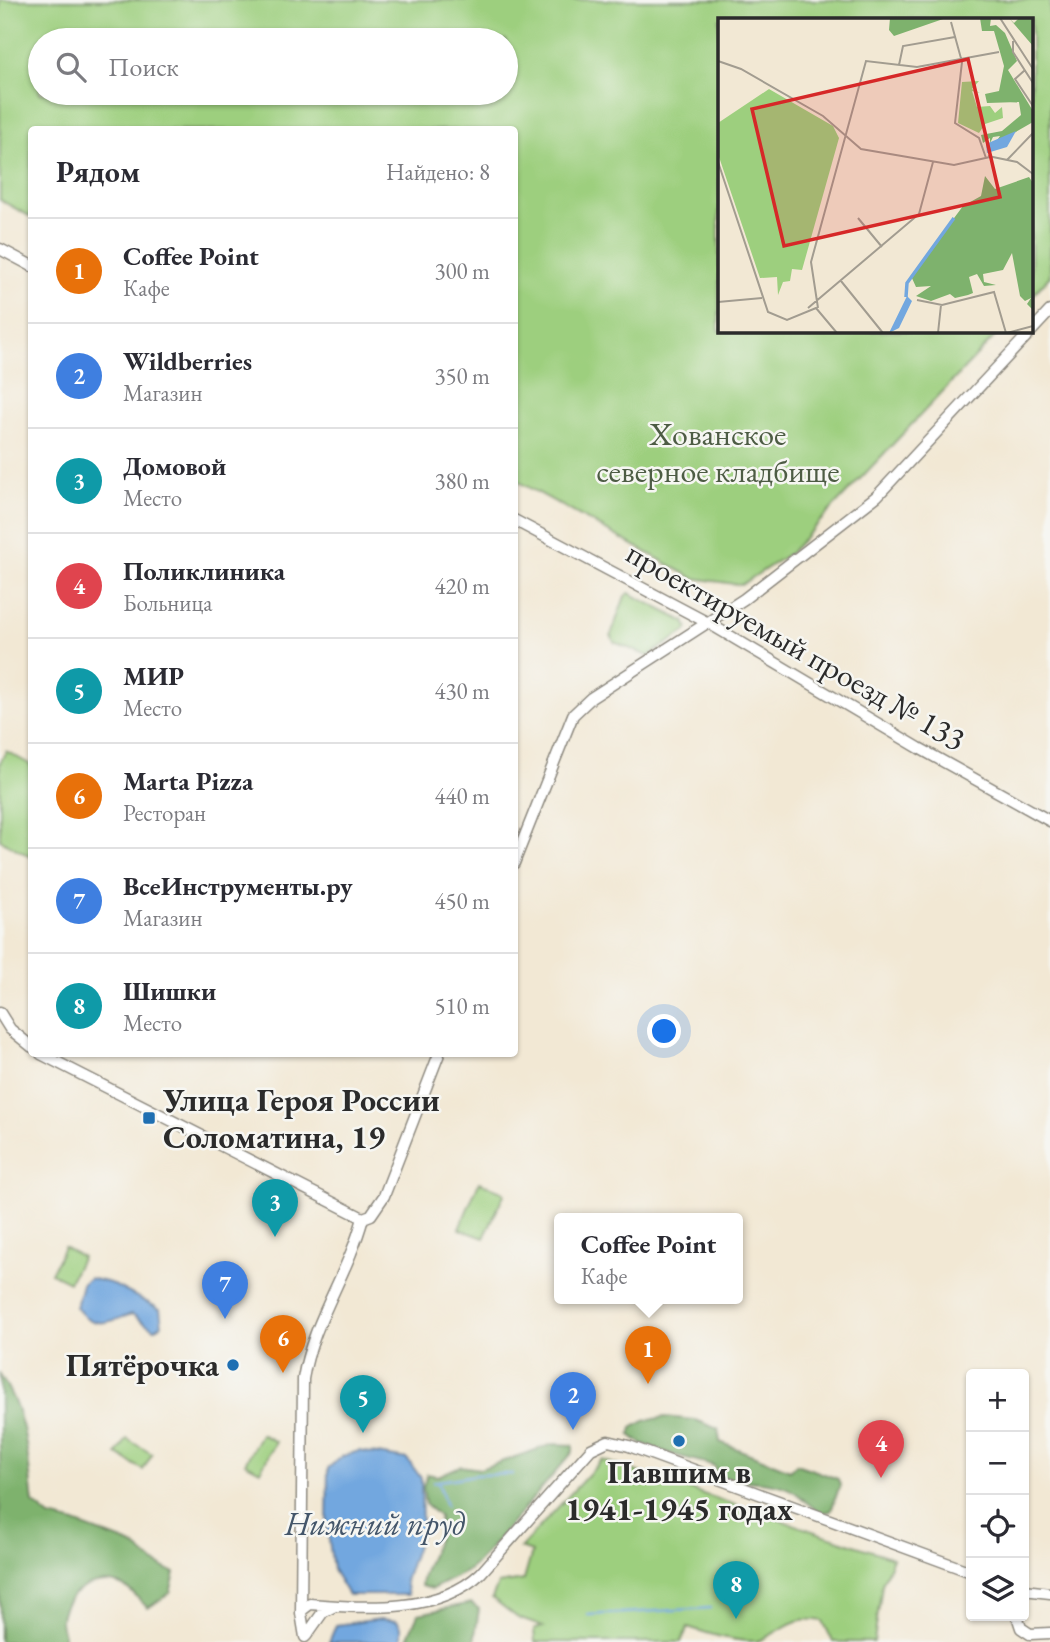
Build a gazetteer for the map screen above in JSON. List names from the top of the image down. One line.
{"streets":{"street":["проектируемый проезд № 133"]},"water":["Нижний пруд"],"parks":["Хованское северное кладбище"],"places":{"transit":["Улица Героя России Соломатина, 19"],"other":["Пятёрочка","Павшим в 1941-1945 годах"]},"page":{"search":"Поиск","heading":["Рядом","Найдено: 8"],"list":[{"mark":"1","name":"Coffee Point","note":"Кафе","value":"300 m"},{"mark":"2","name":"Wildberries","note":"Магазин","value":"350 m"},{"mark":"3","name":"Домовой","note":"Место","value":"380 m"},{"mark":"4","name":"Поликлиника","note":"Больница","value":"420 m"},{"mark":"5","name":"МИР","note":"Место","value":"430 m"},{"mark":"6","name":"Marta Pizza","note":"Ресторан","value":"440 m"},{"mark":"7","name":"ВсеИнструменты.ру","note":"Магазин","value":"450 m"},{"mark":"8","name":"Шишки","note":"Место","value":"510 m"}],"pins":["3","7","6","1","2","5","4","8"],"popup":["Coffee Point","Кафе"],"map_buttons":["+","−"]}}
